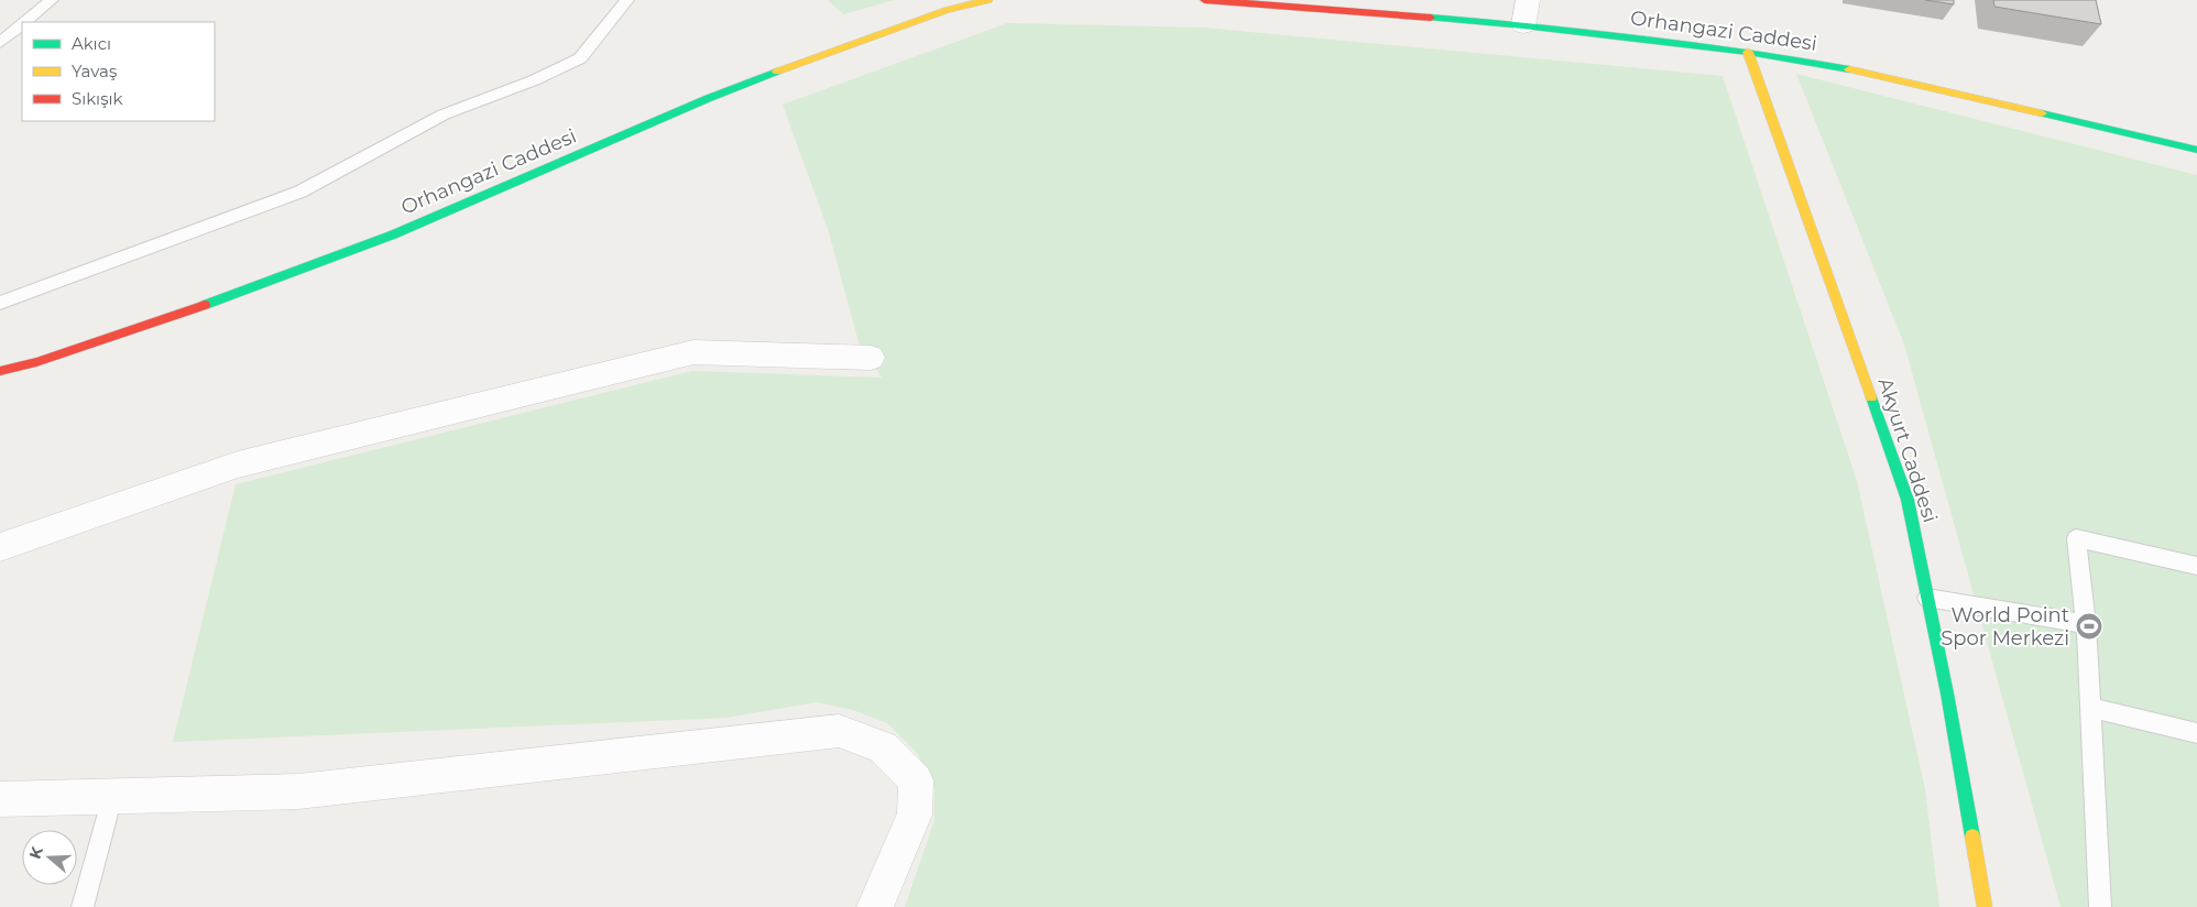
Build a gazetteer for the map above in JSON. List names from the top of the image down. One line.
{"streets":{"street":["Orhangazi Caddesi","Akyurt Caddesi"]},"crossings":[["Orhangazi Caddesi","Akyurt Caddesi"]],"places":{"sports":["World Point Spor Merkezi"]},"legend":["Akıcı","Yavaş","Sıkışık"],"north":"left"}
